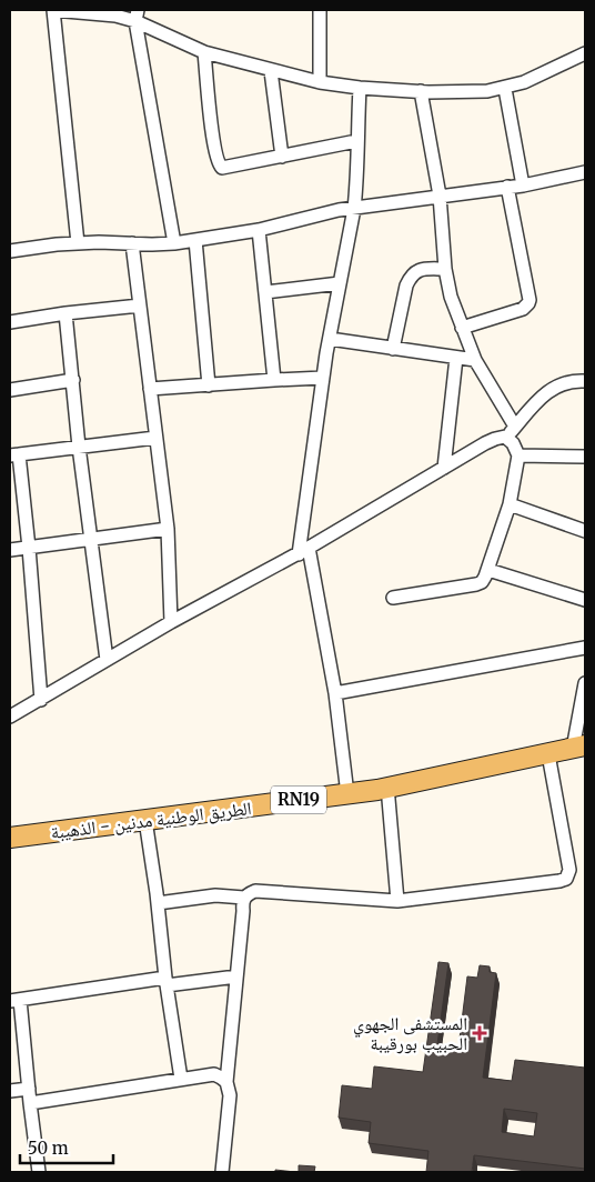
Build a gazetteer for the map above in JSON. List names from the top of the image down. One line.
{"streets":{"main road":["RN19","الطريق الوطنية مدنين - الذهيبة"]},"places":{"health":["المستشفى الجهوي الحبيب بورقيبة"]},"scale_bar":"50 m"}
